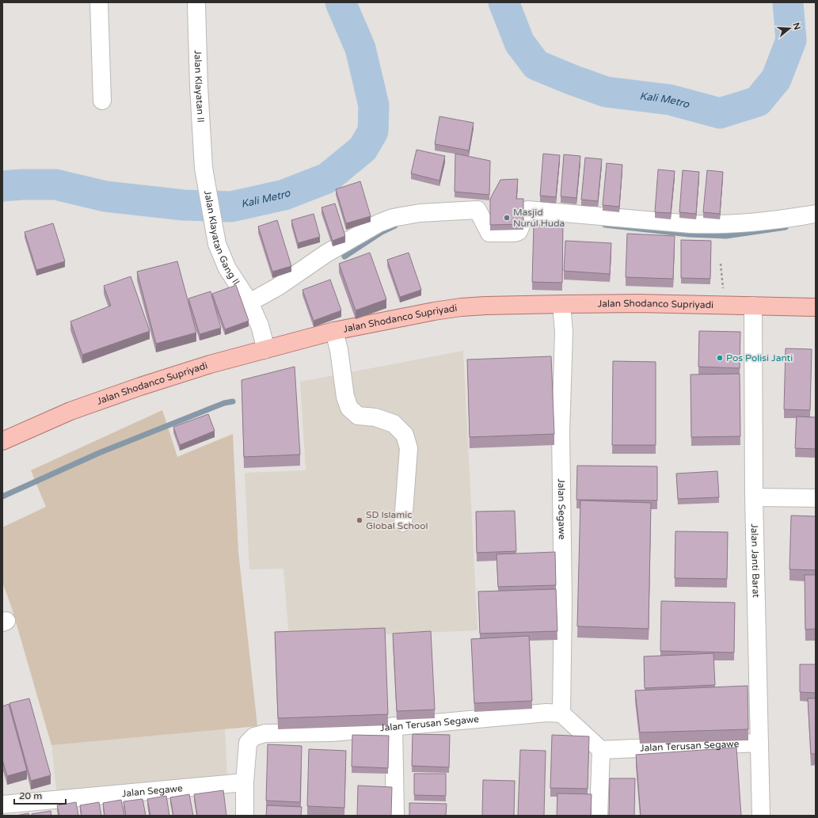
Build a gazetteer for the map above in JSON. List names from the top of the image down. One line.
{"streets":{"main road":["Jalan Shodanco Supriyadi"],"street":["Jalan Klayatan II","Jalan Klayatan Gang II","Jalan Segawe","Jalan Janti Barat","Jalan Terusan Segawe"]},"crossings":[["Jalan Klayatan II","Jalan Klayatan Gang II"],["Jalan Shodanco Supriyadi","Jalan Segawe"],["Jalan Shodanco Supriyadi","Jalan Janti Barat"],["Jalan Segawe","Jalan Terusan Segawe"],["Jalan Janti Barat","Jalan Terusan Segawe"]],"water":["Kali Metro"],"places":["Masjid Nurul Huda","Pos Polisi Janti","SD Islamic Global School"],"scale_bar":"20 m","north":"right"}
